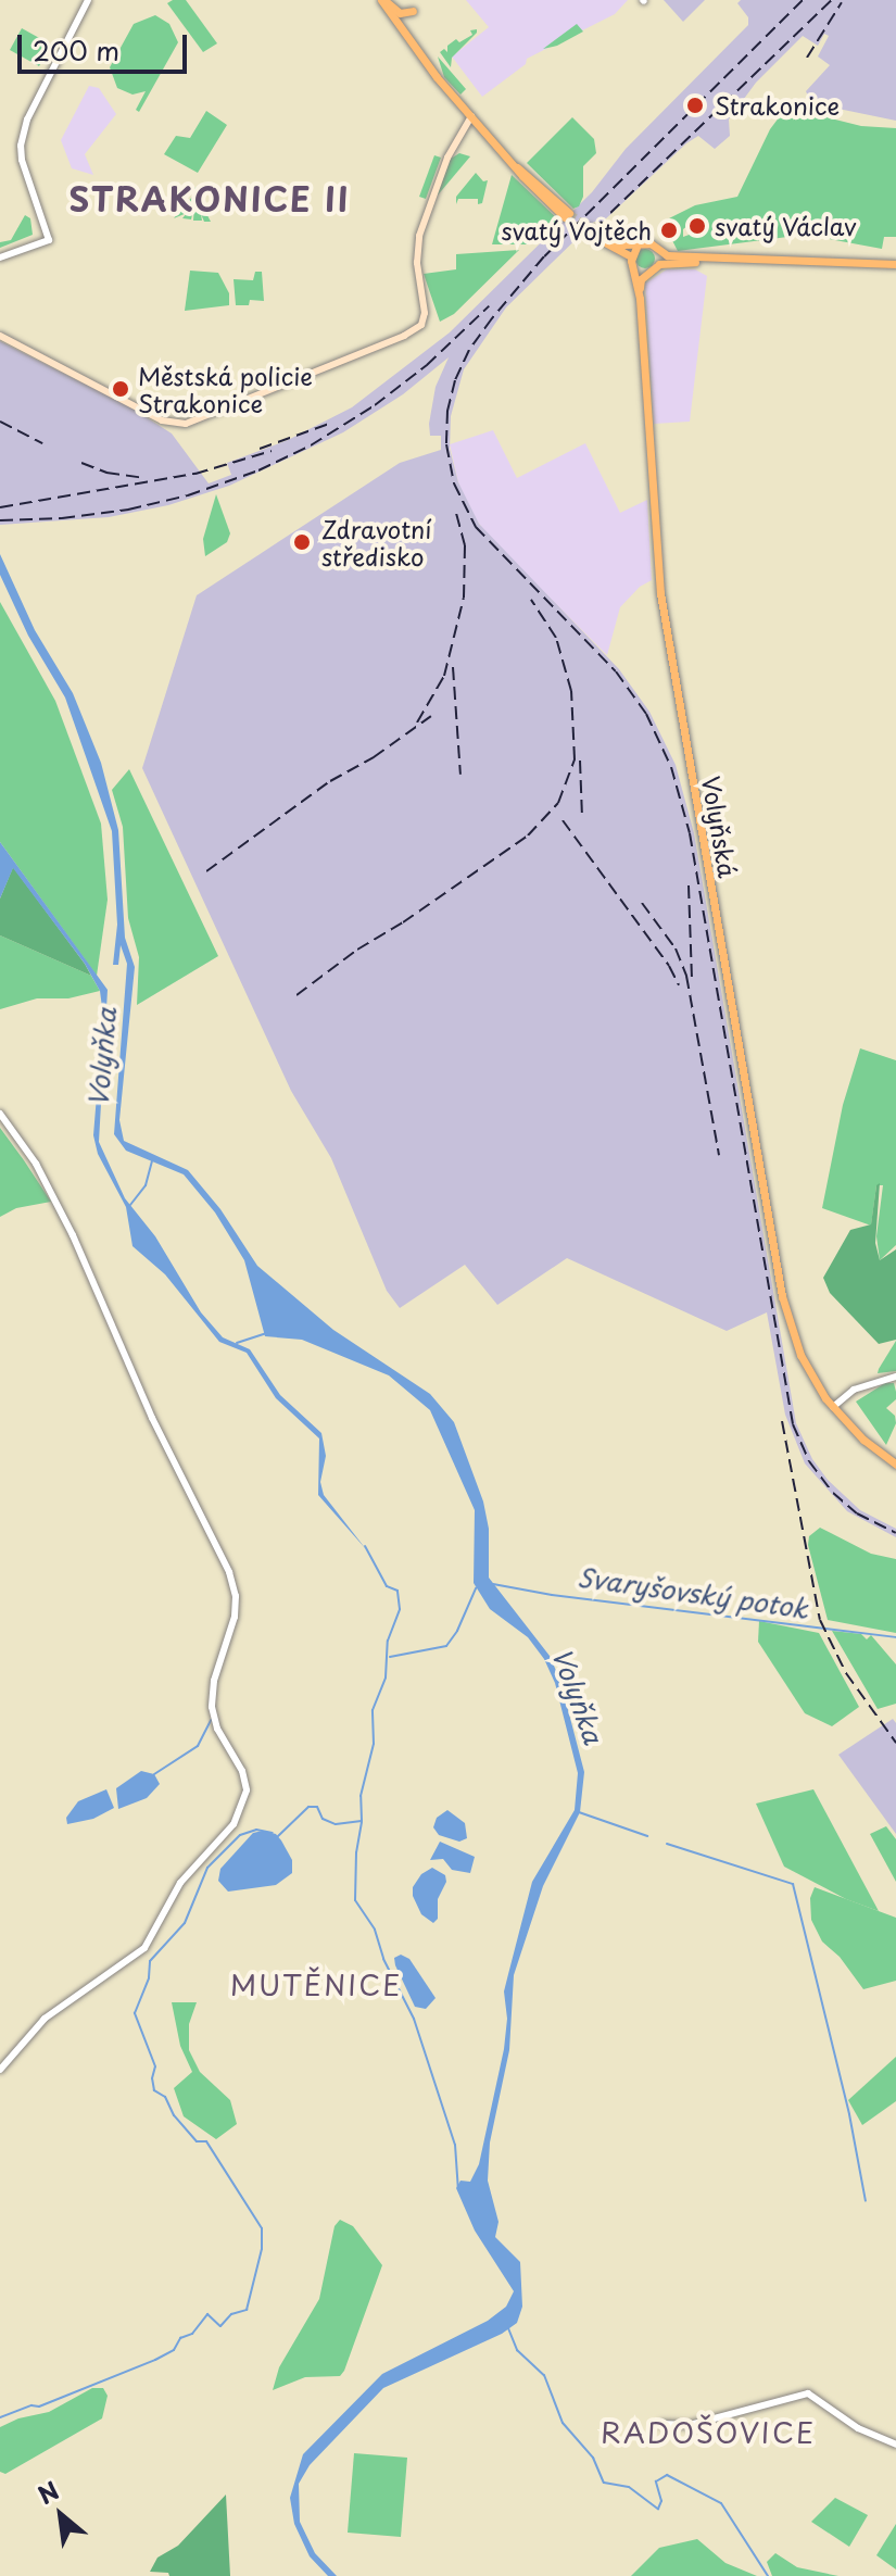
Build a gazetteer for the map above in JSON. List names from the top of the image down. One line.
{"streets":{"main road":["Volyňská"]},"districts":["STRAKONICE II","MUTĚNICE","RADOŠOVICE"],"water":["Volyňka","Svaryšovský potok"],"places":["Strakonice","svatý Václav","svatý Vojtěch","Městská policie Strakonice","Zdravotní středisko"],"scale_bar":"200 m","north":"top left"}
